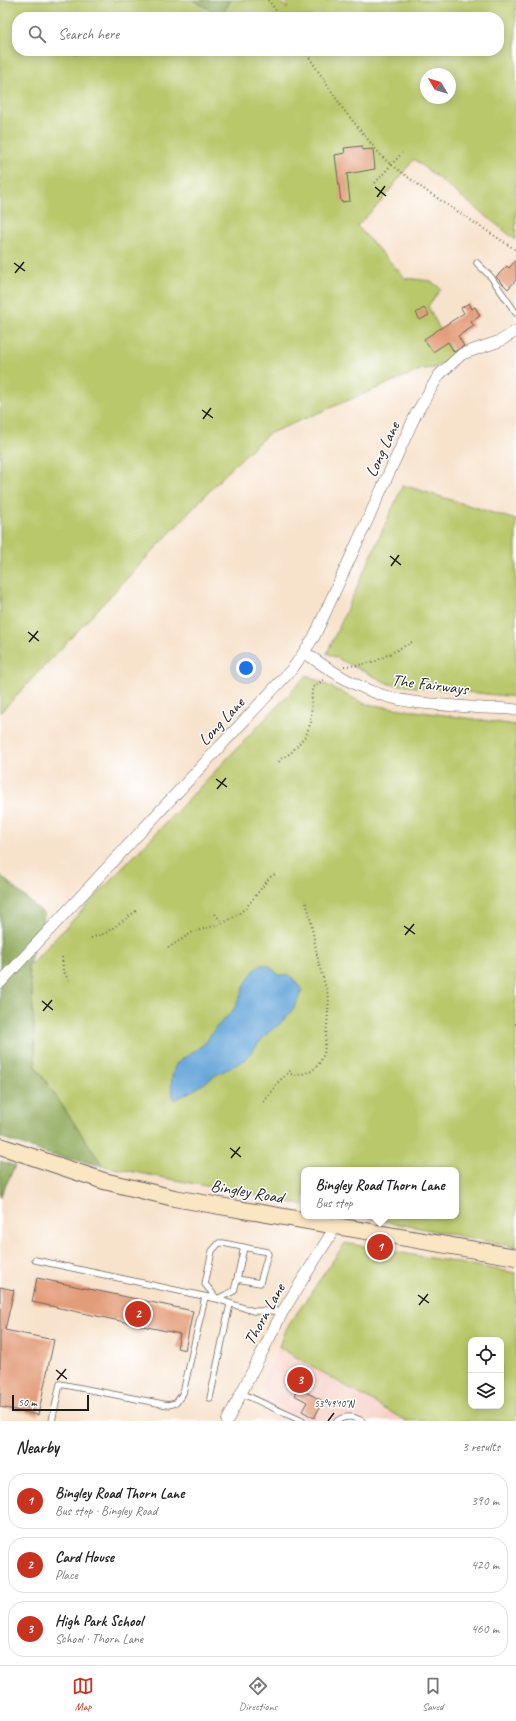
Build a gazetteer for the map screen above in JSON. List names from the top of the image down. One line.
{"streets":{"main road":["Bingley Road"],"street":["Long Lane","The Fairways","Thorn Lane"]},"crossings":[["Long Lane","The Fairways"],["Bingley Road","Thorn Lane"]],"scale_bar":"50 m","north":"top left","page":{"search":"Search here","popup":["Bingley Road Thorn Lane","Bus stop"],"pins":["1","2","3"],"scale":"50 m","heading":["Nearby","3 results"],"list":[{"mark":"1","name":"Bingley Road Thorn Lane","note":"Bus stop · Bingley Road","value":"390 m"},{"mark":"2","name":"Card House","note":"Place","value":"420 m"},{"mark":"3","name":"High Park School","note":"School · Thorn Lane","value":"460 m"}],"nav":["Map","Directions","Saved"]},"coordinates":["53°49'10\"N"]}
